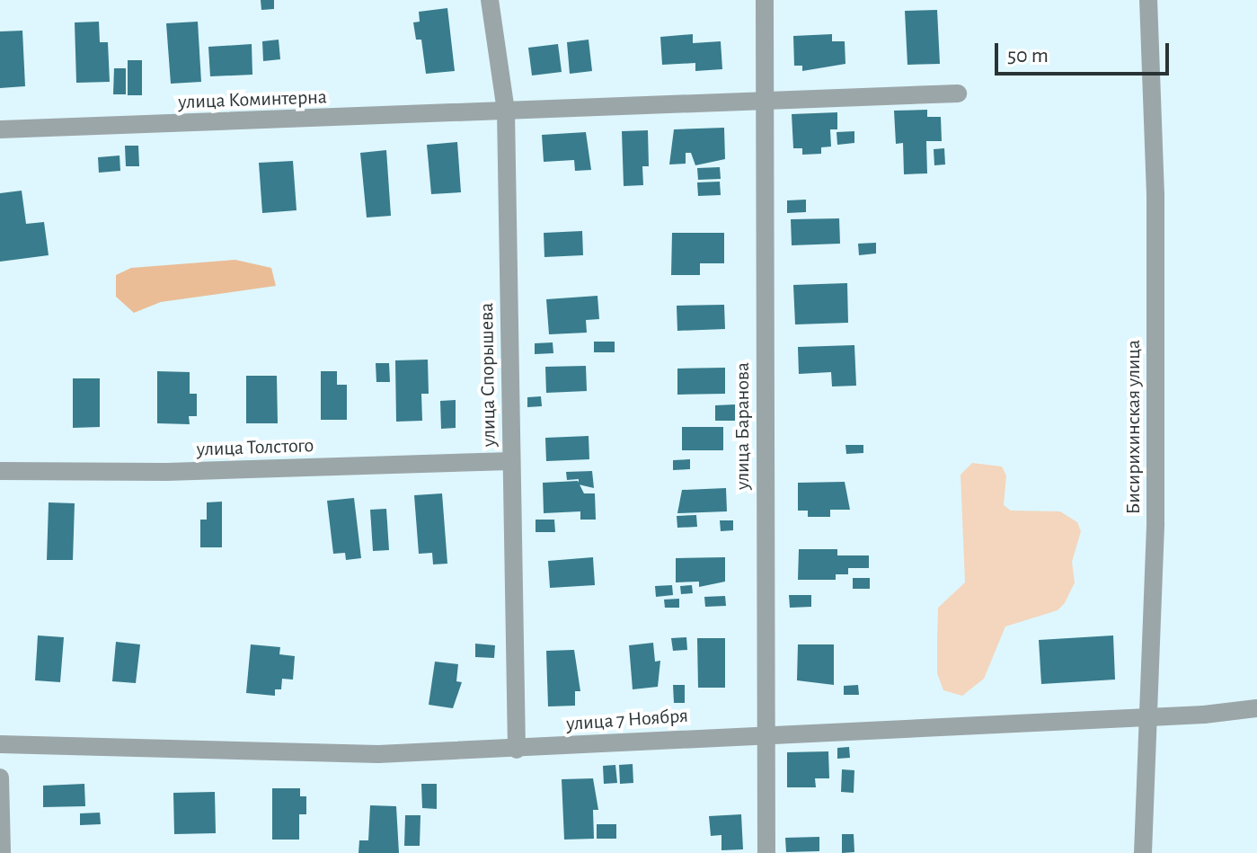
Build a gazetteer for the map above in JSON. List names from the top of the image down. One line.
{"streets":{"street":["улица Коминтерна","улица Спорышева","улица Баранова","Бисирихинская улица","улица Толстого","улица 7 Ноября"]},"crossings":[["улица Коминтерна","улица Спорышева"],["улица Коминтерна","улица Баранова"],["улица Спорышева","улица Толстого"],["улица Спорышева","улица 7 Ноября"],["улица Баранова","улица 7 Ноября"],["Бисирихинская улица","улица 7 Ноября"]],"scale_bar":"50 m"}
